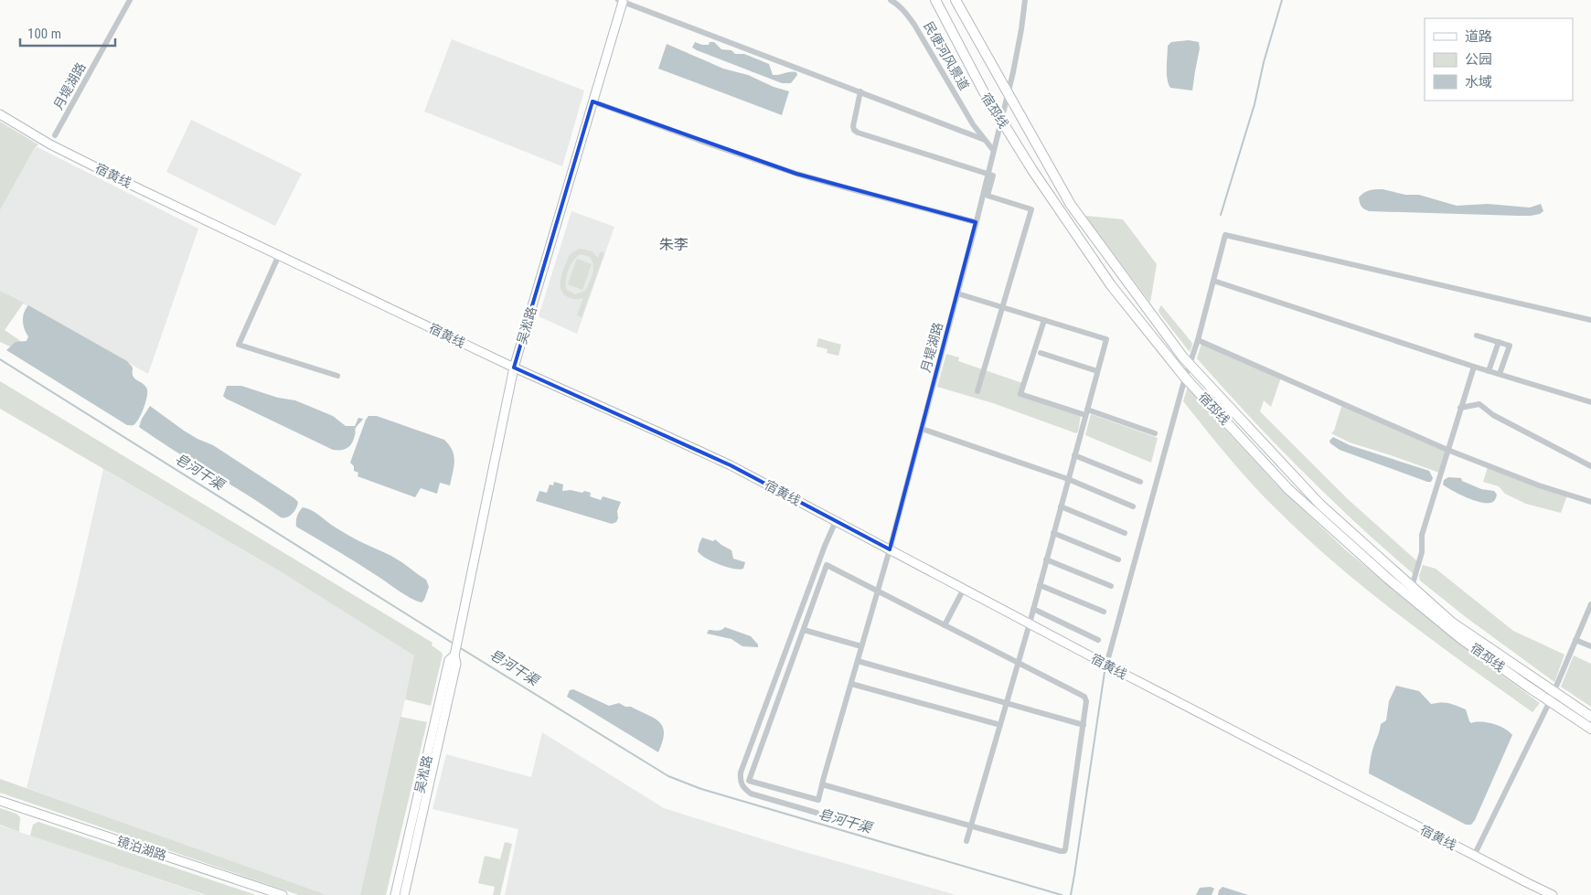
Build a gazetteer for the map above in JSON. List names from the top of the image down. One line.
{"streets":{"main road":["宿邳线","宿黄线","吴淞路","镜泊湖路"],"street":["民便河风景道","月堤湖路"]},"crossings":[["民便河风景道","月堤湖路"],["月堤湖路","宿邳线"],["月堤湖路","宿黄线"],["宿黄线","吴淞路"]],"districts":["朱李"],"water":["皂河干渠"],"legend":["道路","公园","水域"],"scale_bar":"100 m"}
